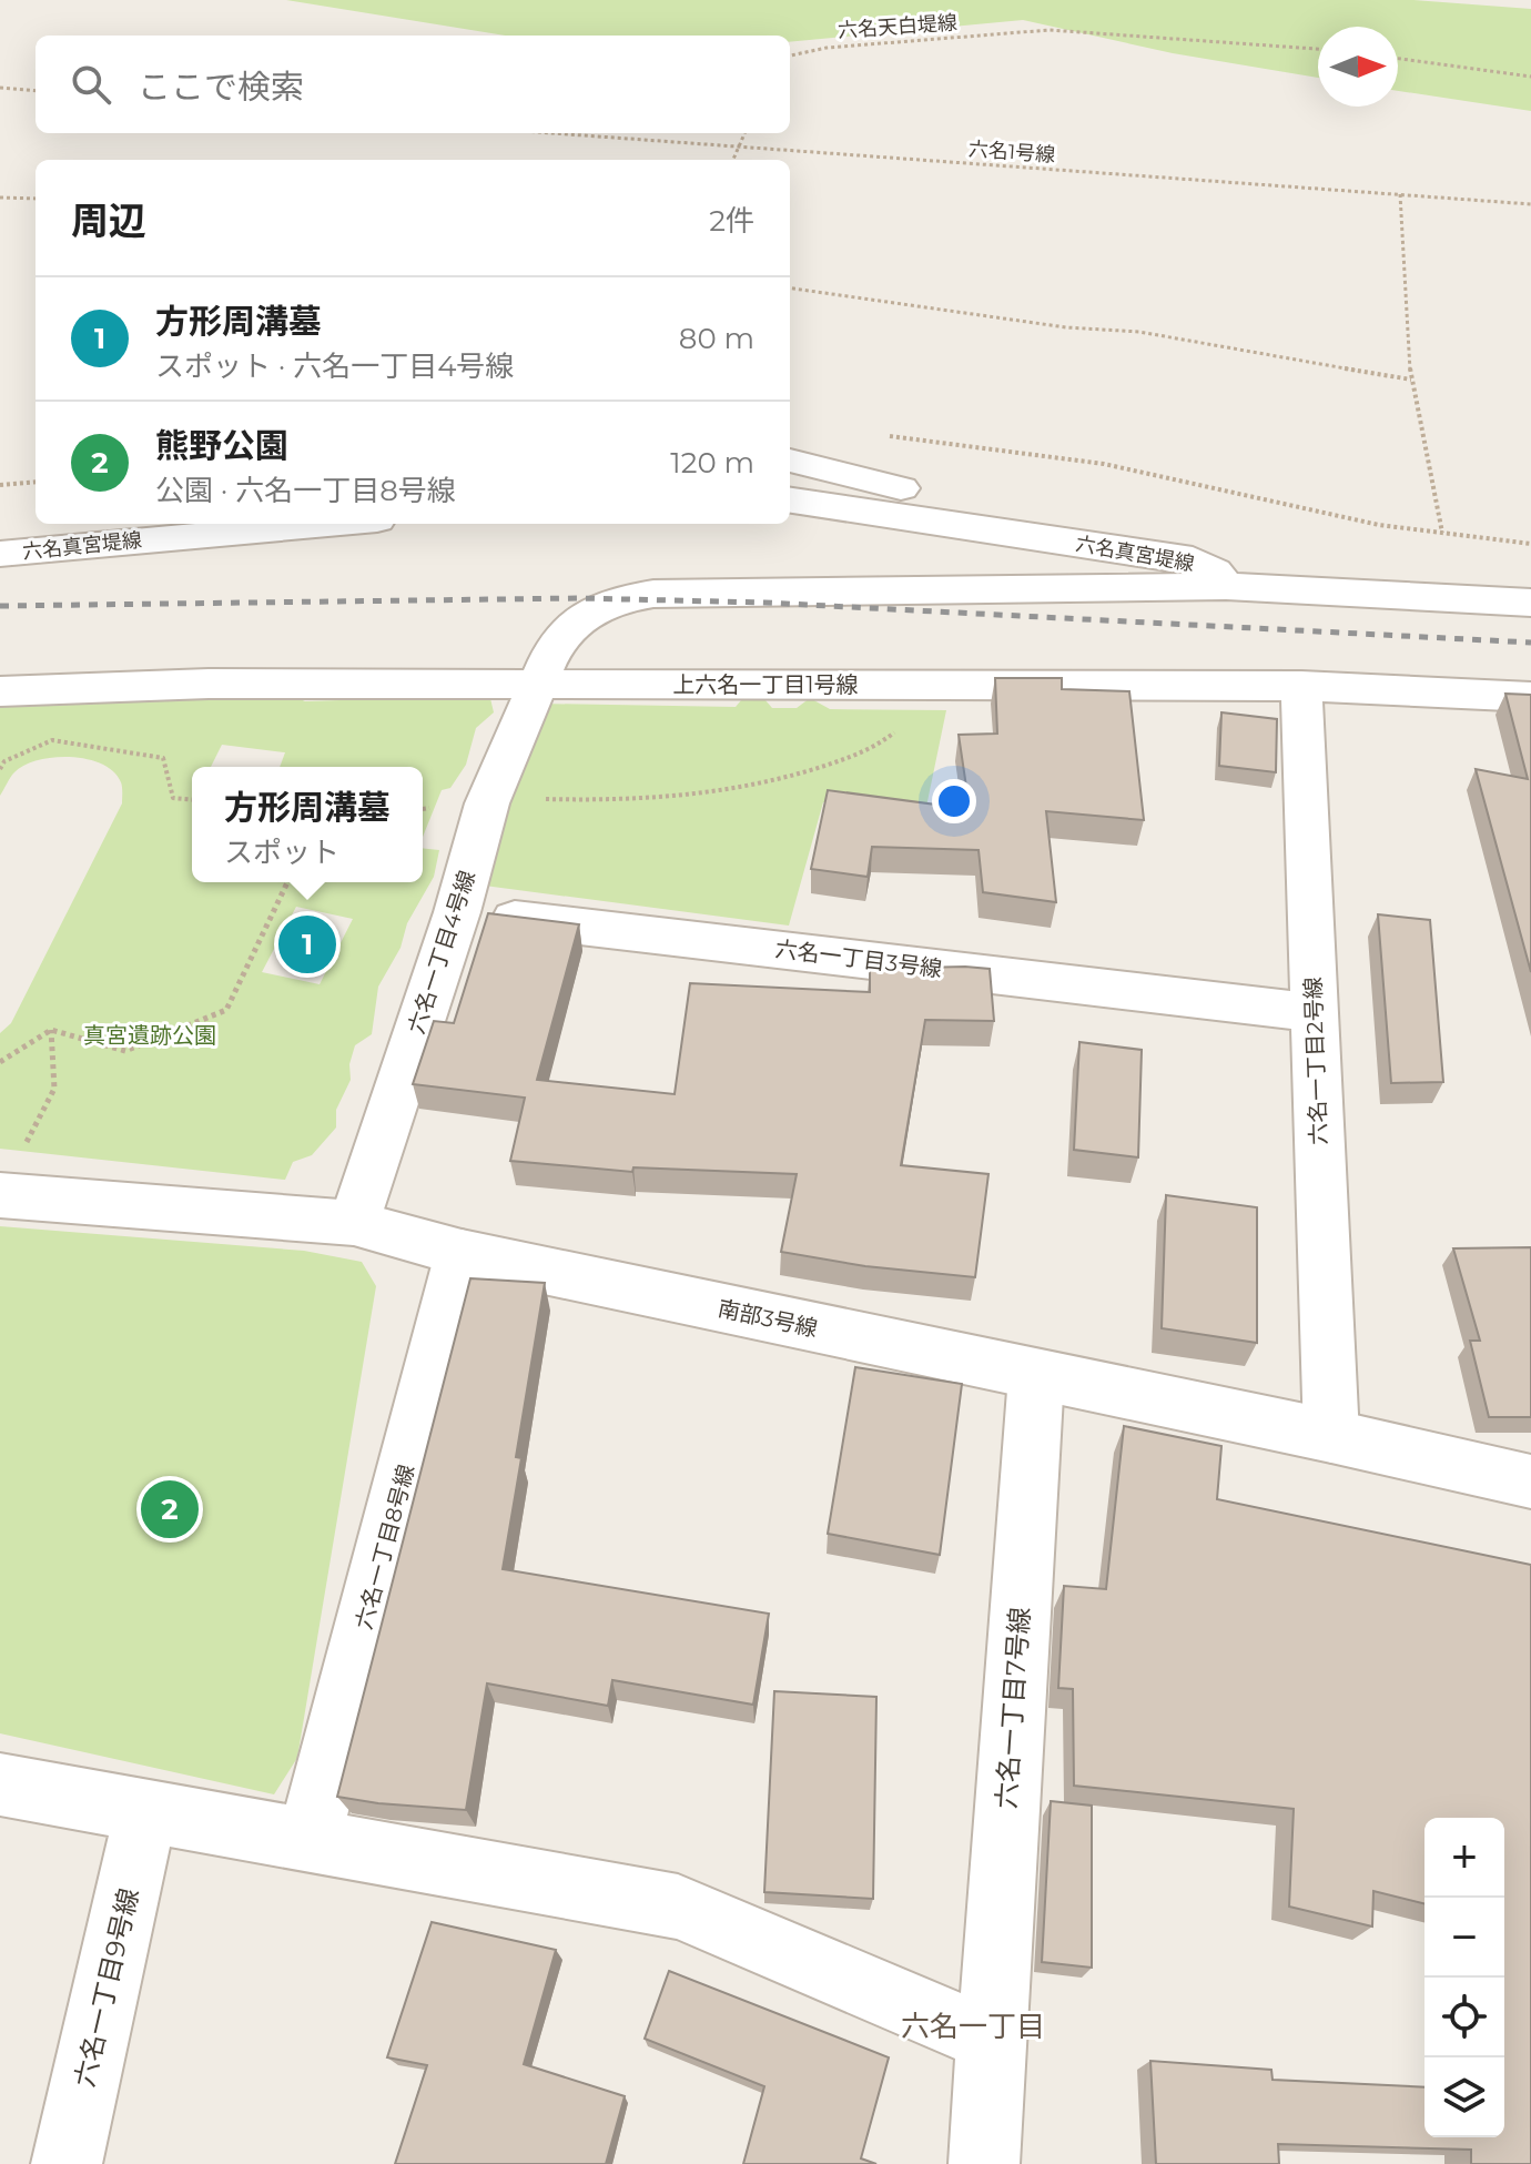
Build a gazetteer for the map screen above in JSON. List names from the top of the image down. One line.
{"streets":{"street":["六名真宮堤線","上六名一丁目1号線","六名一丁目4号線","六名一丁目3号線","六名一丁目2号線","南部3号線","六名一丁目8号線","六名一丁目7号線","六名一丁目9号線"],"path":["六名天白堤線","六名1号線"]},"crossings":[["六名真宮堤線","六名一丁目4号線"],["上六名一丁目1号線","六名一丁目4号線"],["上六名一丁目1号線","六名一丁目2号線"],["六名一丁目4号線","六名一丁目3号線"],["六名一丁目4号線","南部3号線"],["六名一丁目3号線","六名一丁目2号線"],["六名一丁目2号線","南部3号線"],["南部3号線","六名一丁目8号線"],["南部3号線","六名一丁目7号線"]],"districts":["六名一丁目"],"parks":["真宮遺跡公園"],"north":"right","page":{"search":"ここで検索","heading":["周辺","2件"],"list":[{"mark":"1","name":"方形周溝墓","note":"スポット · 六名一丁目4号線","value":"80 m"},{"mark":"2","name":"熊野公園","note":"公園 · 六名一丁目8号線","value":"120 m"}],"popup":["方形周溝墓","スポット"],"pins":["1","2"],"map_buttons":["+","−"]}}
